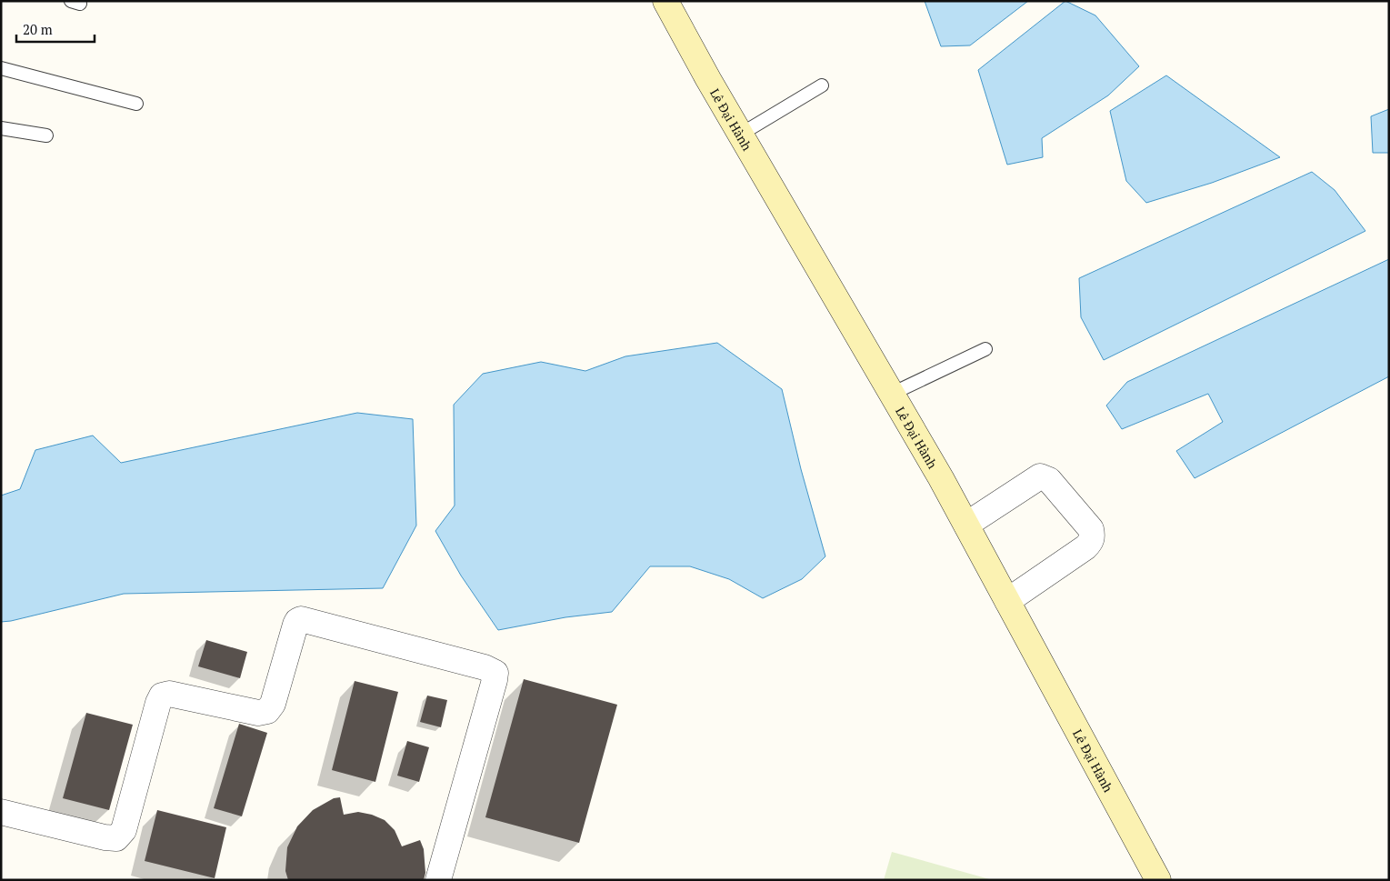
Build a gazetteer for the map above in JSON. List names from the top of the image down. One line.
{"streets":{"main road":["Lê Đại Hành"]},"scale_bar":"20 m"}
